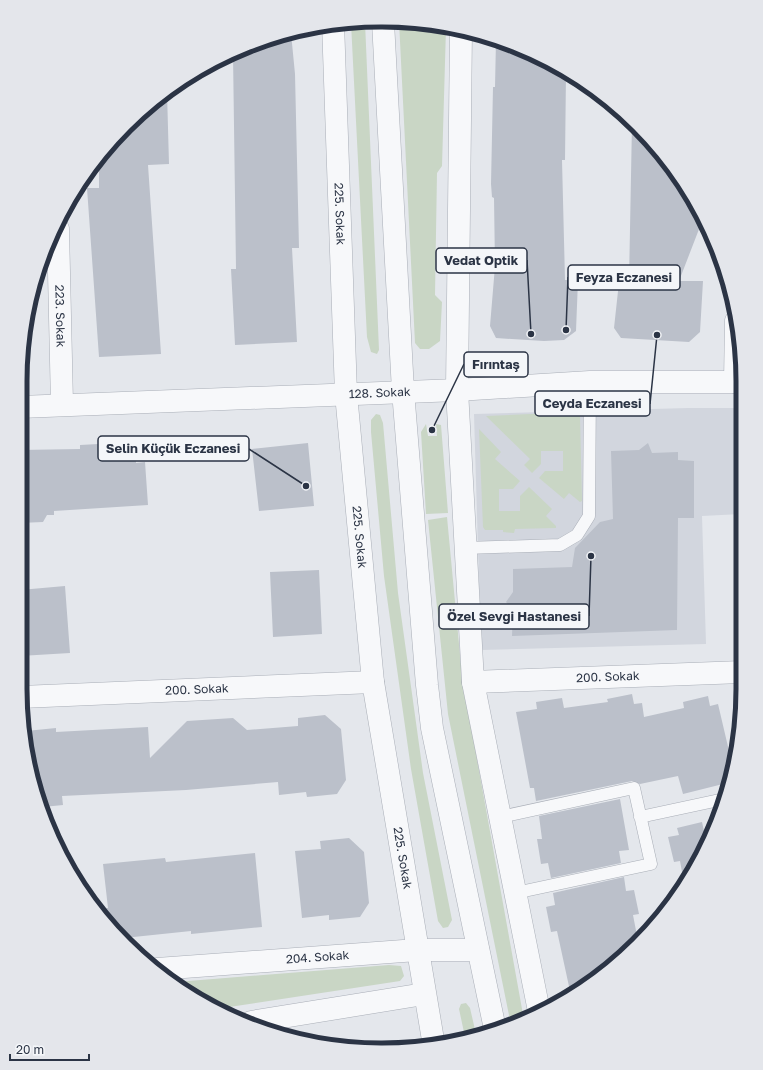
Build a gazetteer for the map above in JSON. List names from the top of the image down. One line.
{"streets":{"street":["225. Sokak","223. Sokak","128. Sokak","200. Sokak","204. Sokak"]},"crossings":[["225. Sokak","128. Sokak"],["225. Sokak","200. Sokak"],["225. Sokak","204. Sokak"],["223. Sokak","128. Sokak"]],"places":["Feyza Eczanesi","Vedat Optik","Ceyda Eczanesi","Fırıntaş","Selin Küçük Eczanesi","Özel Sevgi Hastanesi"],"scale_bar":"20 m"}
